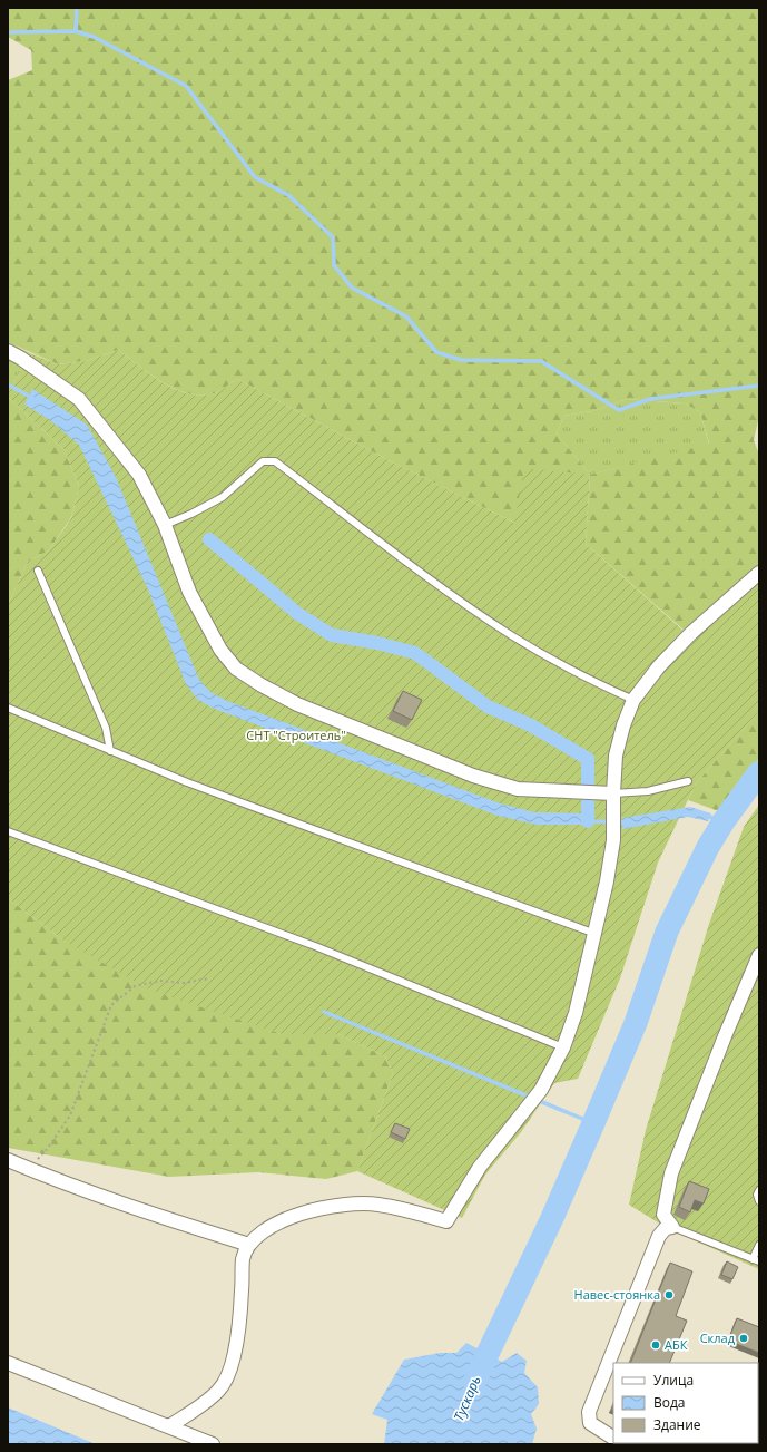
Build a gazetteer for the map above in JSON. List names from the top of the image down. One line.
{"water":["Тускарь"],"parks":["СНТ \"Строитель\""],"places":["Навес-стоянка","Склад","АБК"],"legend":["Улица","Вода","Здание"]}
